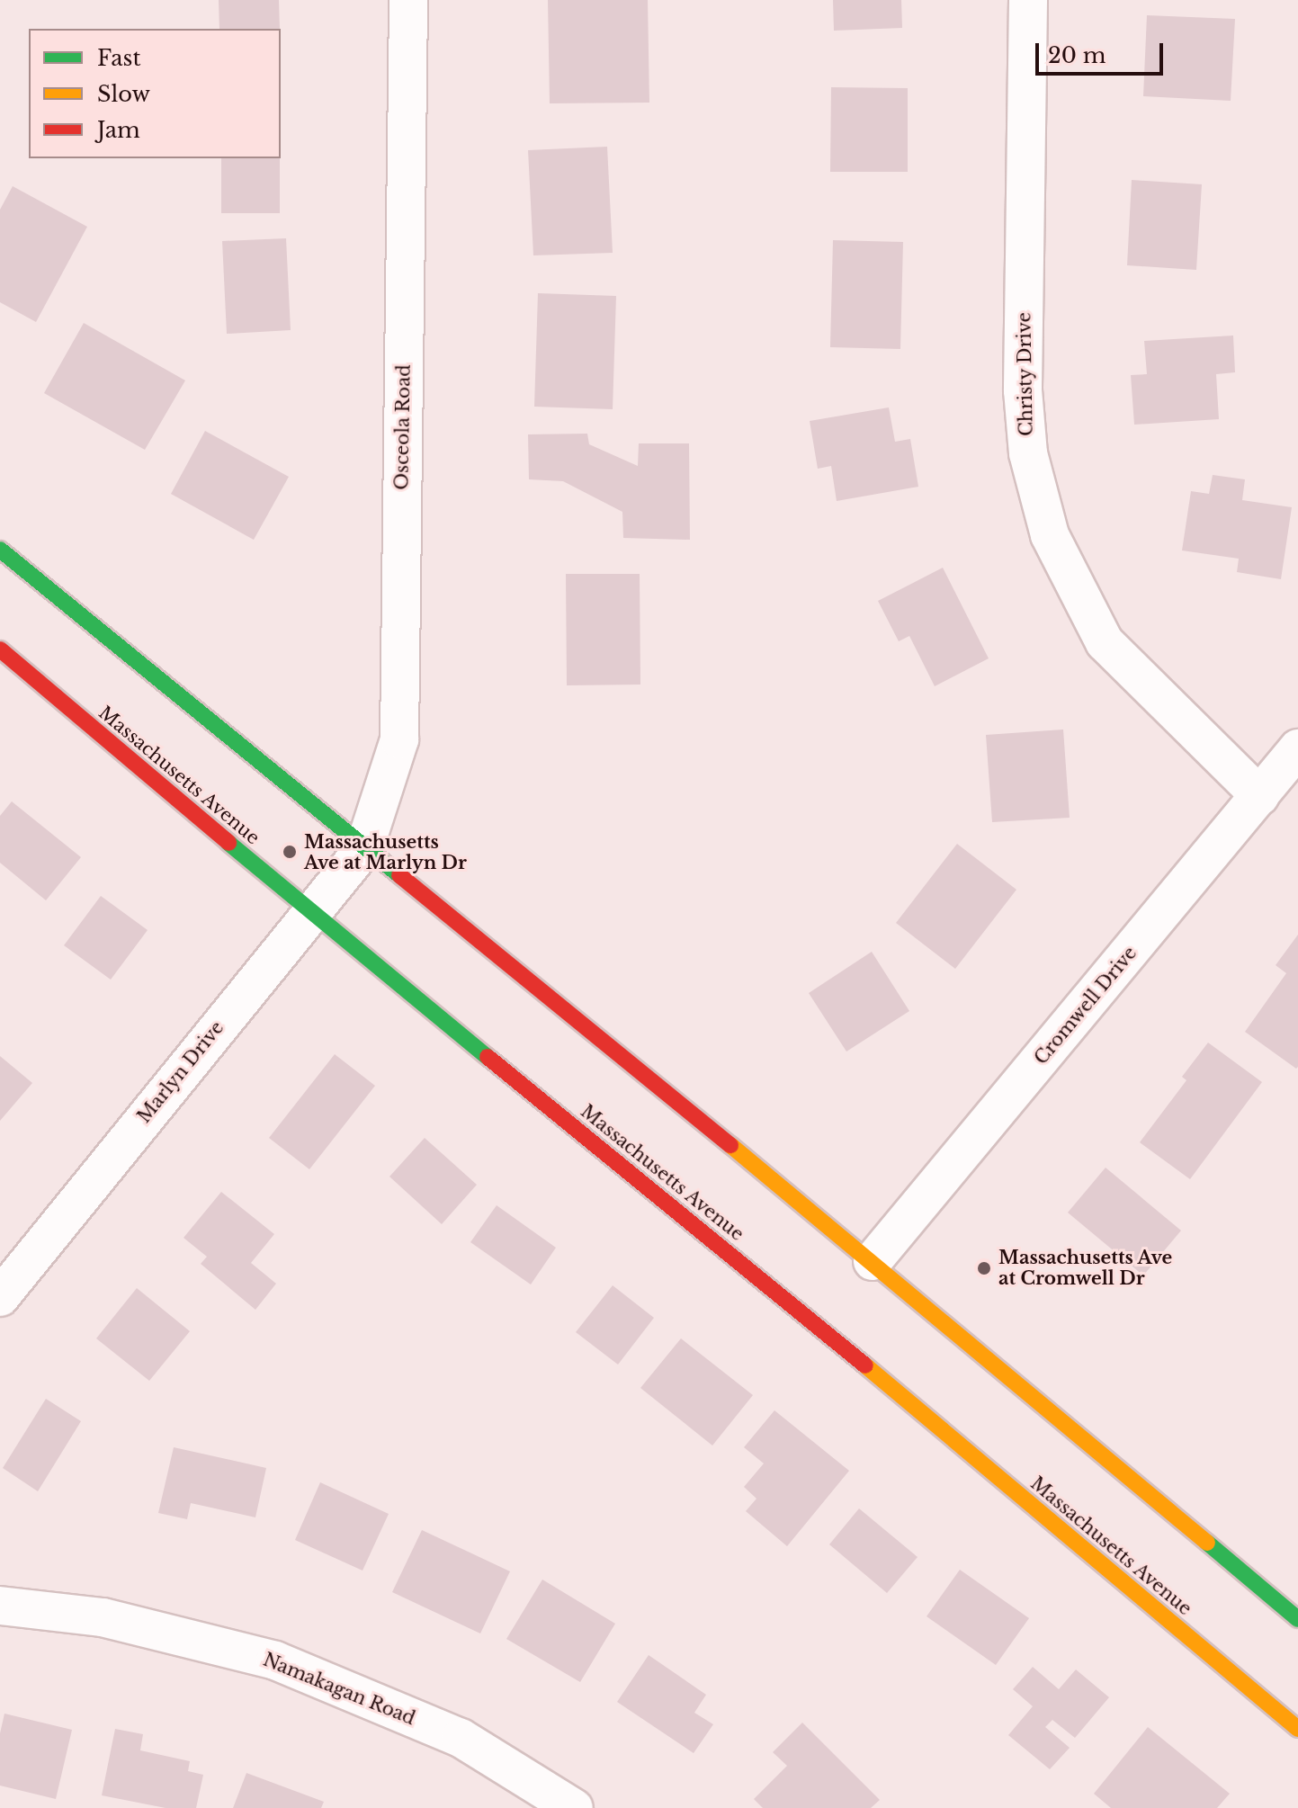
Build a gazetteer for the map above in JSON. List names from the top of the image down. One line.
{"streets":{"main road":["Massachusetts Avenue"],"street":["Christy Drive","Osceola Road","Cromwell Drive","Marlyn Drive","Namakagan Road"]},"crossings":[["Christy Drive","Cromwell Drive"],["Osceola Road","Marlyn Drive"],["Massachusetts Avenue","Marlyn Drive"]],"places":["Massachusetts Ave at Marlyn Dr","Massachusetts Ave at Cromwell Dr"],"legend":["Fast","Slow","Jam"],"scale_bar":"20 m"}
